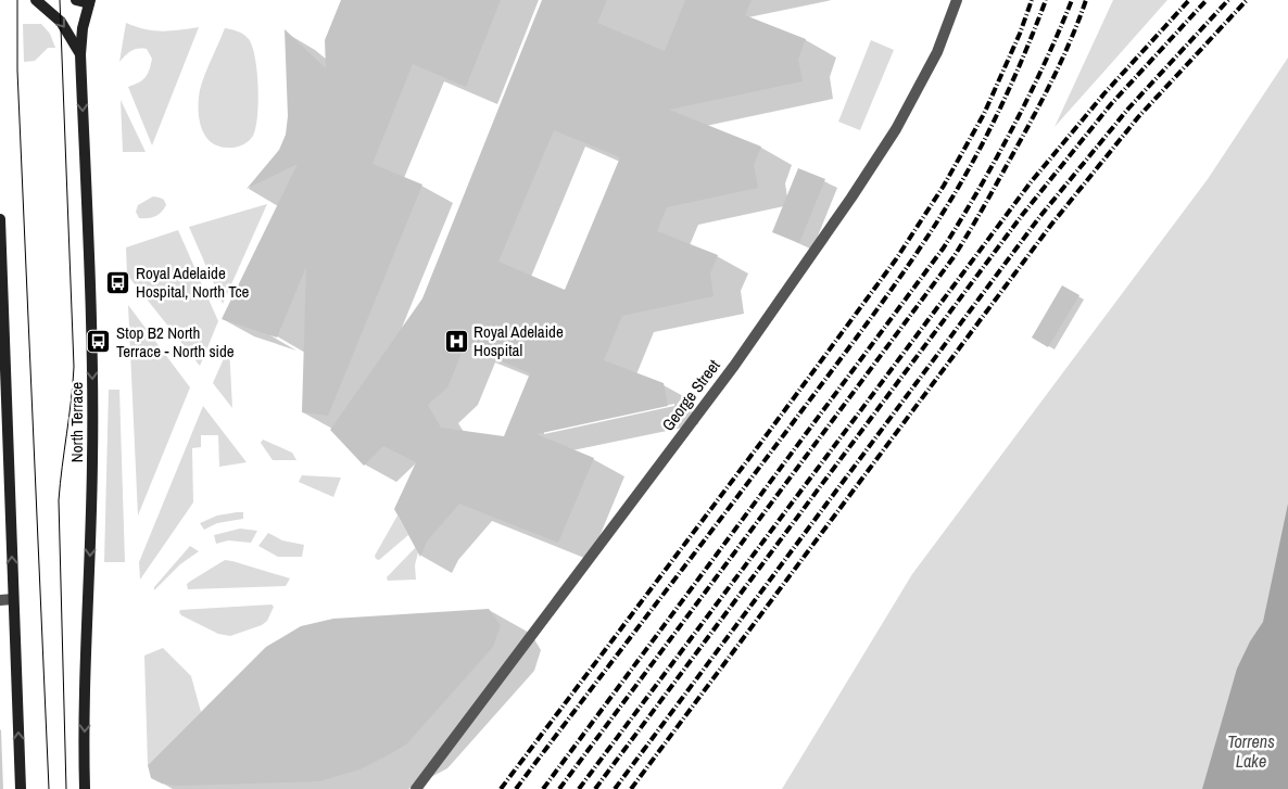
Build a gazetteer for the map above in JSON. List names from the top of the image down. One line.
{"streets":{"main road":["North Terrace"],"street":["George Street"]},"water":["Torrens Lake"],"places":{"bus stop":["Royal Adelaide Hospital, North Tce","Stop B2 North Terrace - North side"],"hospital":["Royal Adelaide Hospital"]}}
